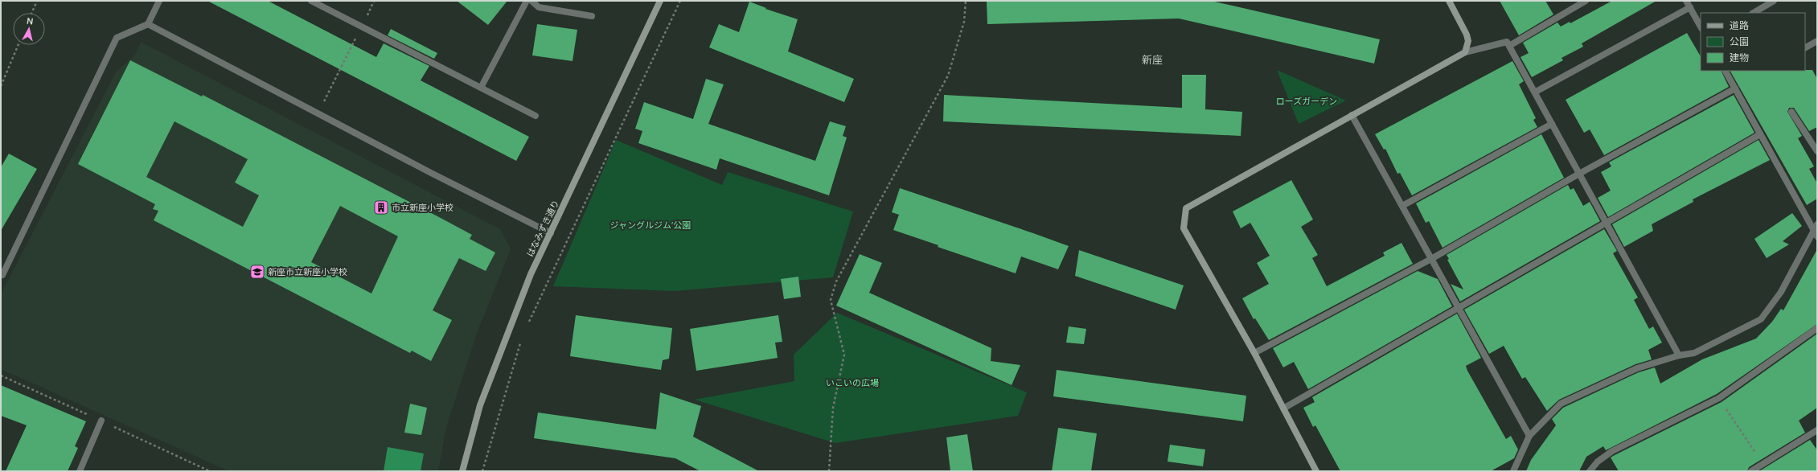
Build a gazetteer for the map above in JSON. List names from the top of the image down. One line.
{"streets":{"street":["はなみずき通り"]},"districts":["新座"],"parks":["ローズガーデン","ジャングルジム’公園","いこいの広場"],"places":{"building":["市立新座小学校"],"school or university":["新座市立新座小学校"]},"legend":["道路","公園","建物"],"north":"top"}
